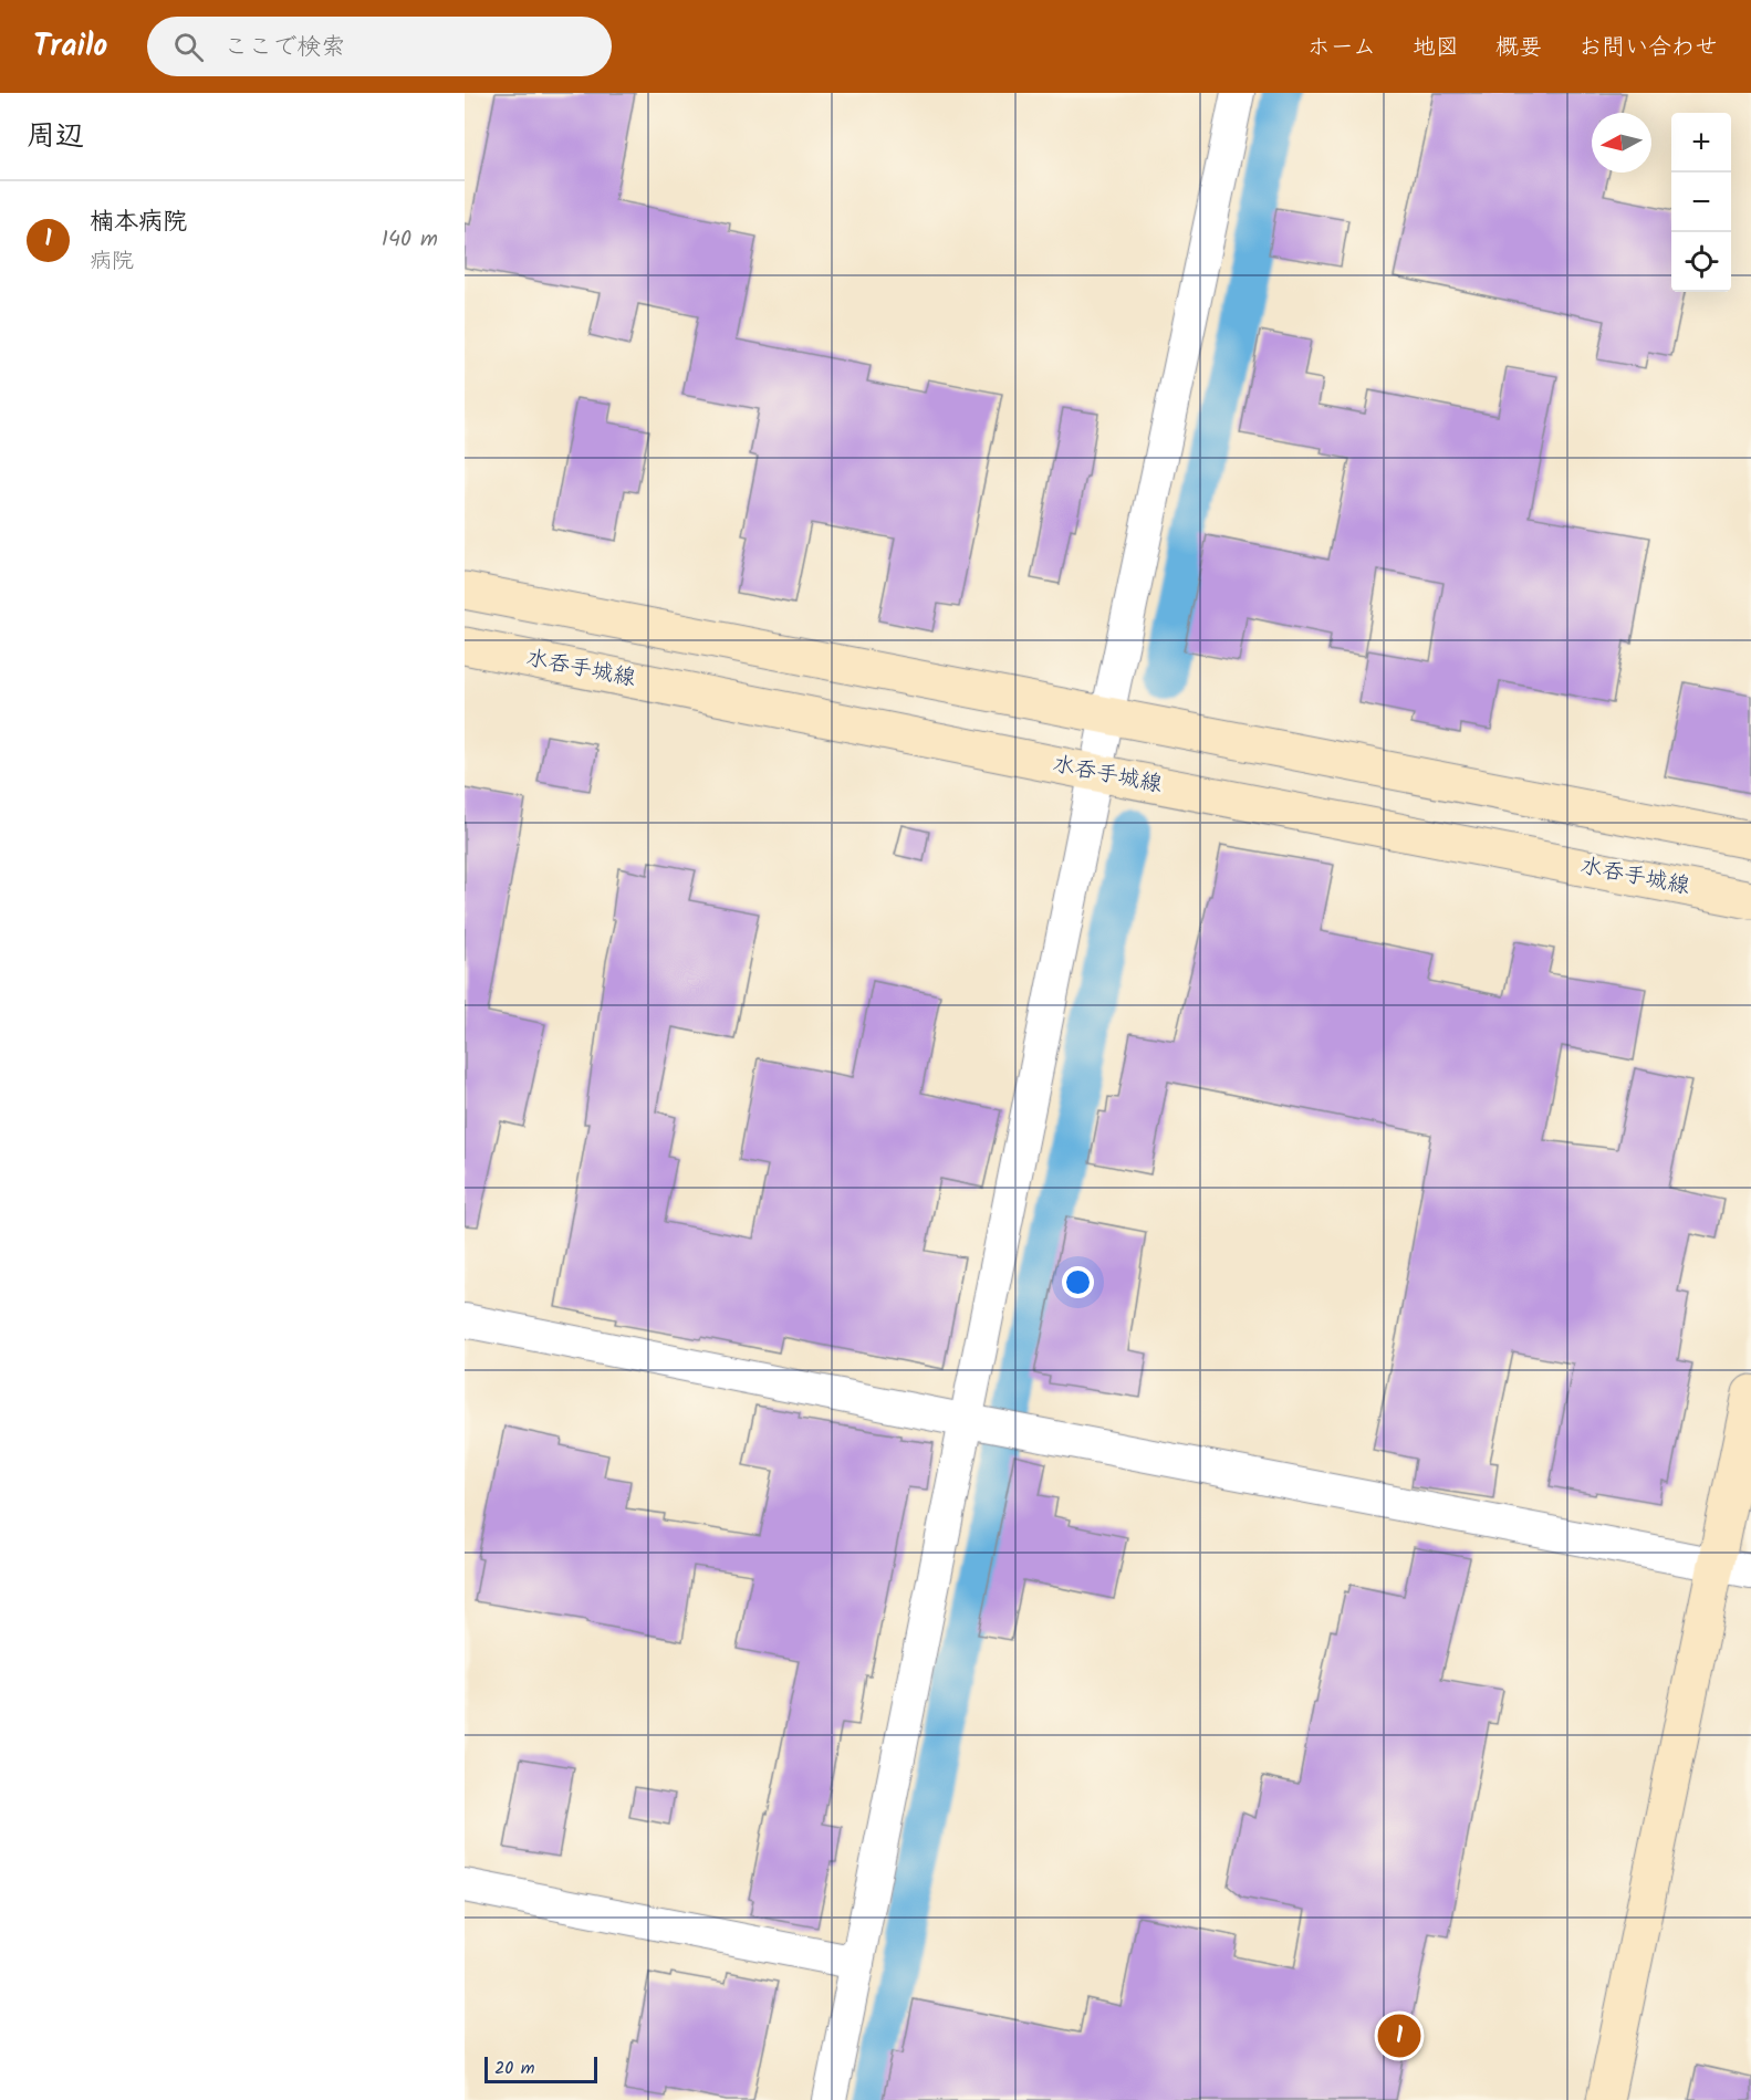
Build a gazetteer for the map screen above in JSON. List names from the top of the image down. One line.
{"streets":{"main road":["水呑手城線"]},"scale_bar":"20 m","north":"left","page":{"header":"Trailo","search":"ここで検索","nav":["ホーム","地図","概要","お問い合わせ"],"heading":"周辺","map_buttons":["+","−"],"list":[{"mark":"1","name":"楠本病院","note":"病院","value":"140 m"}],"pins":"1","scale":"20 m"}}
